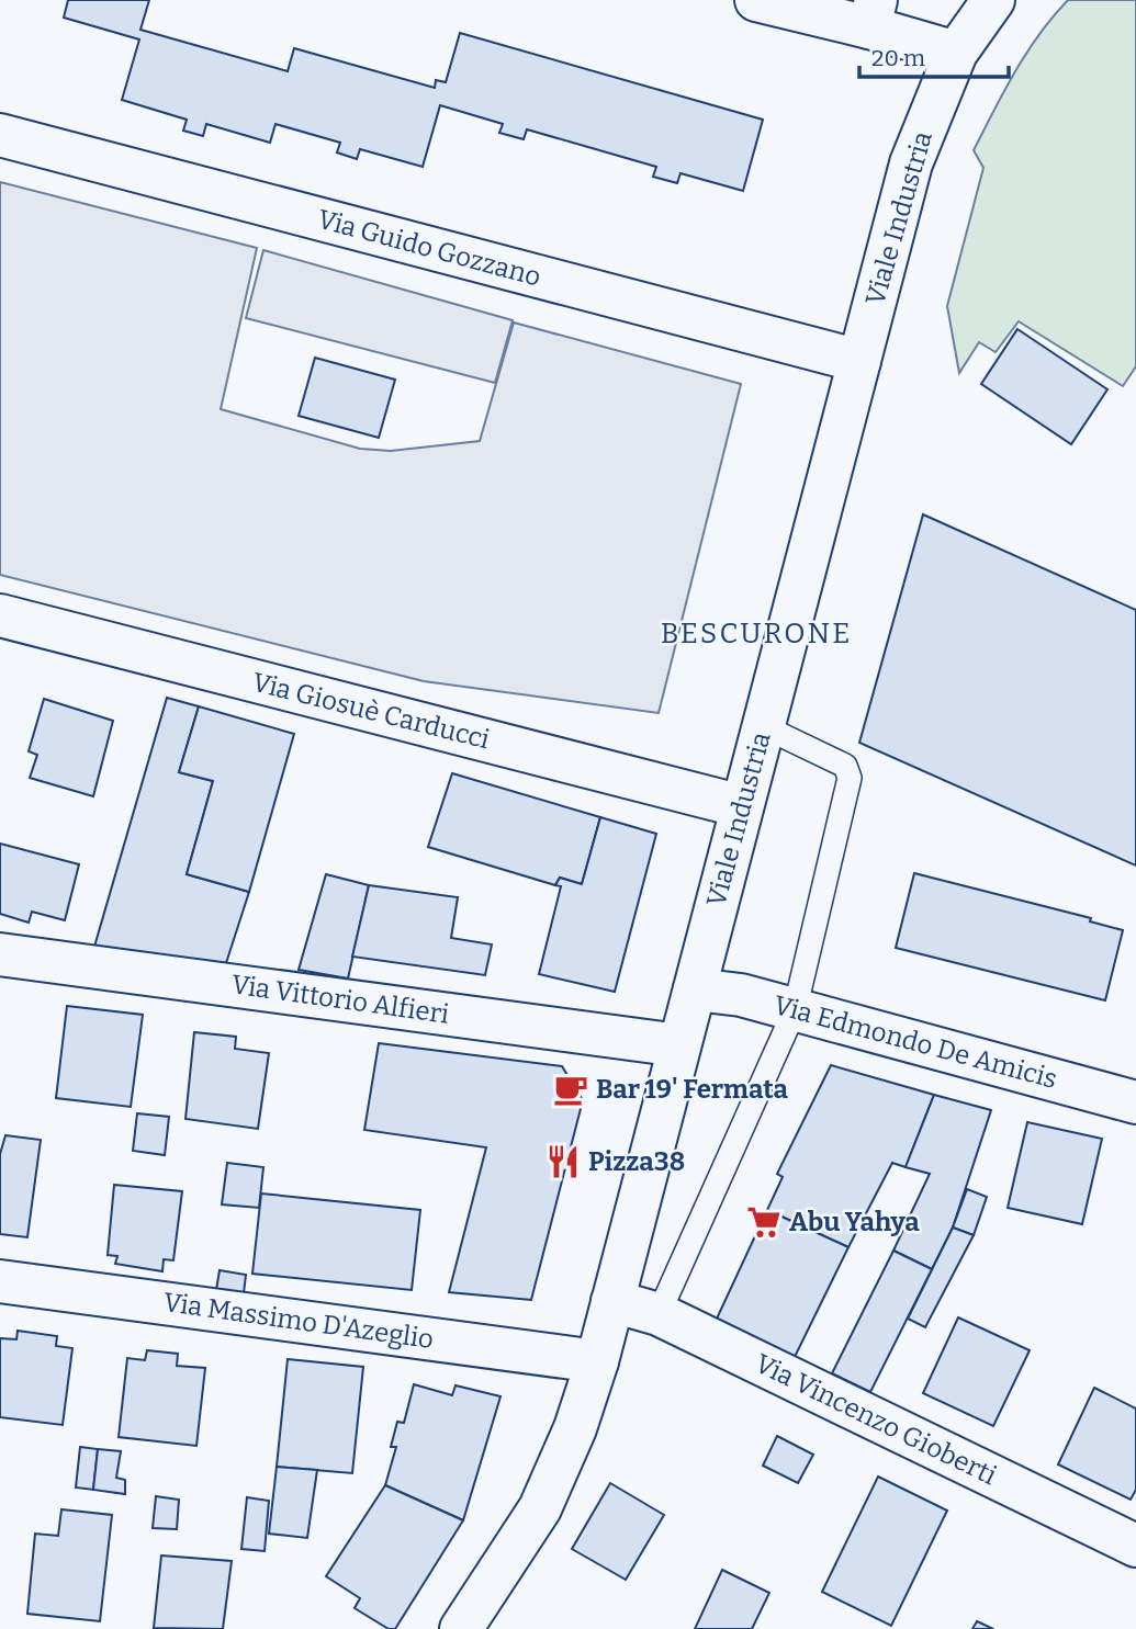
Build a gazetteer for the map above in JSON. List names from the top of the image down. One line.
{"streets":{"street":["Viale Industria","Via Guido Gozzano","Via Giosuè Carducci","Via Vittorio Alfieri","Via Edmondo De Amicis","Via Massimo D'Azeglio","Via Vincenzo Gioberti"]},"crossings":[["Viale Industria","Via Guido Gozzano"],["Viale Industria","Via Giosuè Carducci"],["Viale Industria","Via Vittorio Alfieri"],["Viale Industria","Via Edmondo De Amicis"],["Viale Industria","Via Massimo D'Azeglio"],["Viale Industria","Via Vincenzo Gioberti"]],"districts":["BESCURONE"],"places":{"cafe":["Bar 19' Fermata"],"restaurant":["Pizza38"],"supermarket":["Abu Yahya"]},"scale_bar":"20 m"}
